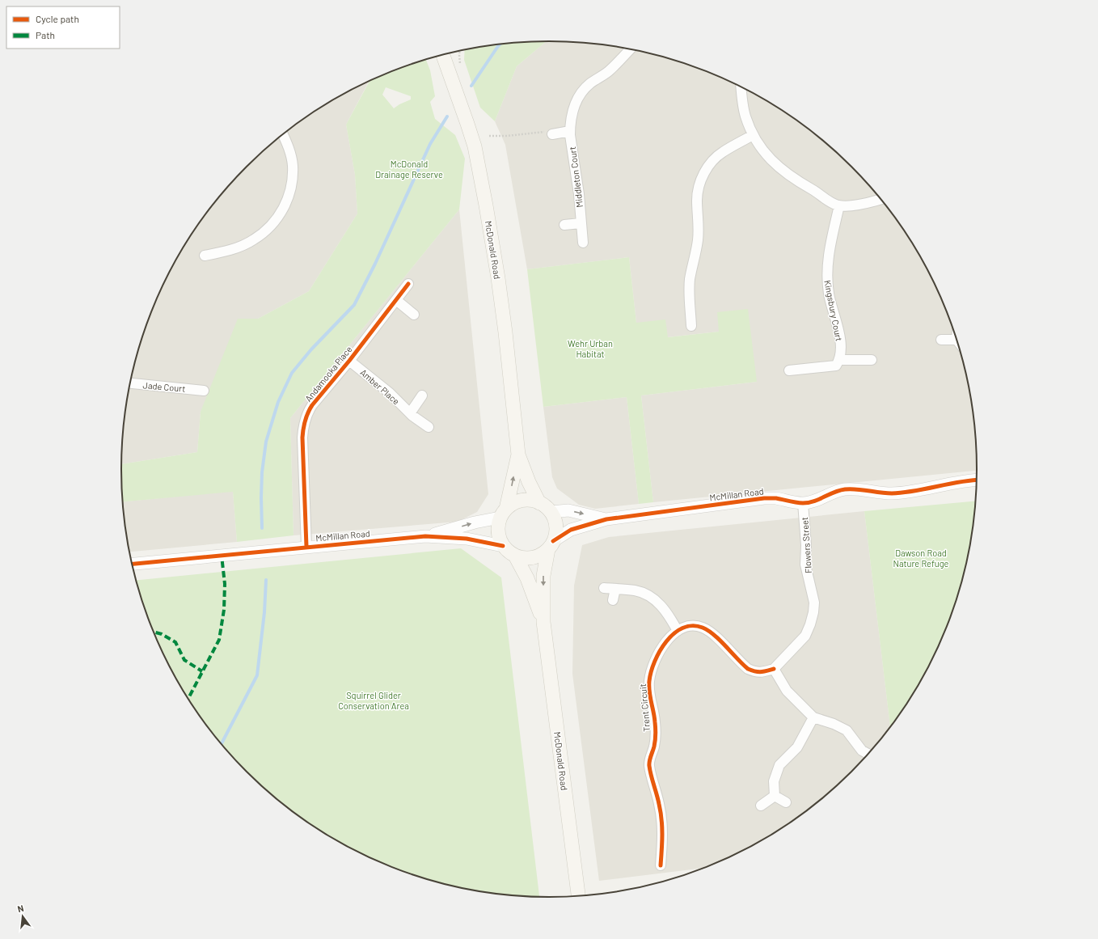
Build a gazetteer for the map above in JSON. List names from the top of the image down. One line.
{"streets":{"main road":["McDonald Road"],"street":["Middleton Court","Kingsbury Court","Andamooka Place","Jade Court","Amber Place","McMillan Road","Flowers Street","Trent Circuit"]},"crossings":[["McDonald Road","McMillan Road"],["Andamooka Place","Amber Place"],["Andamooka Place","McMillan Road"],["McMillan Road","Flowers Street"],["Flowers Street","Trent Circuit"]],"parks":["McDonald Drainage Reserve","Wehr Urban Habitat","Dawson Road Nature Refuge","Squirrel Glider Conservation Area"],"legend":["Cycle path","Path"],"north":"top"}
